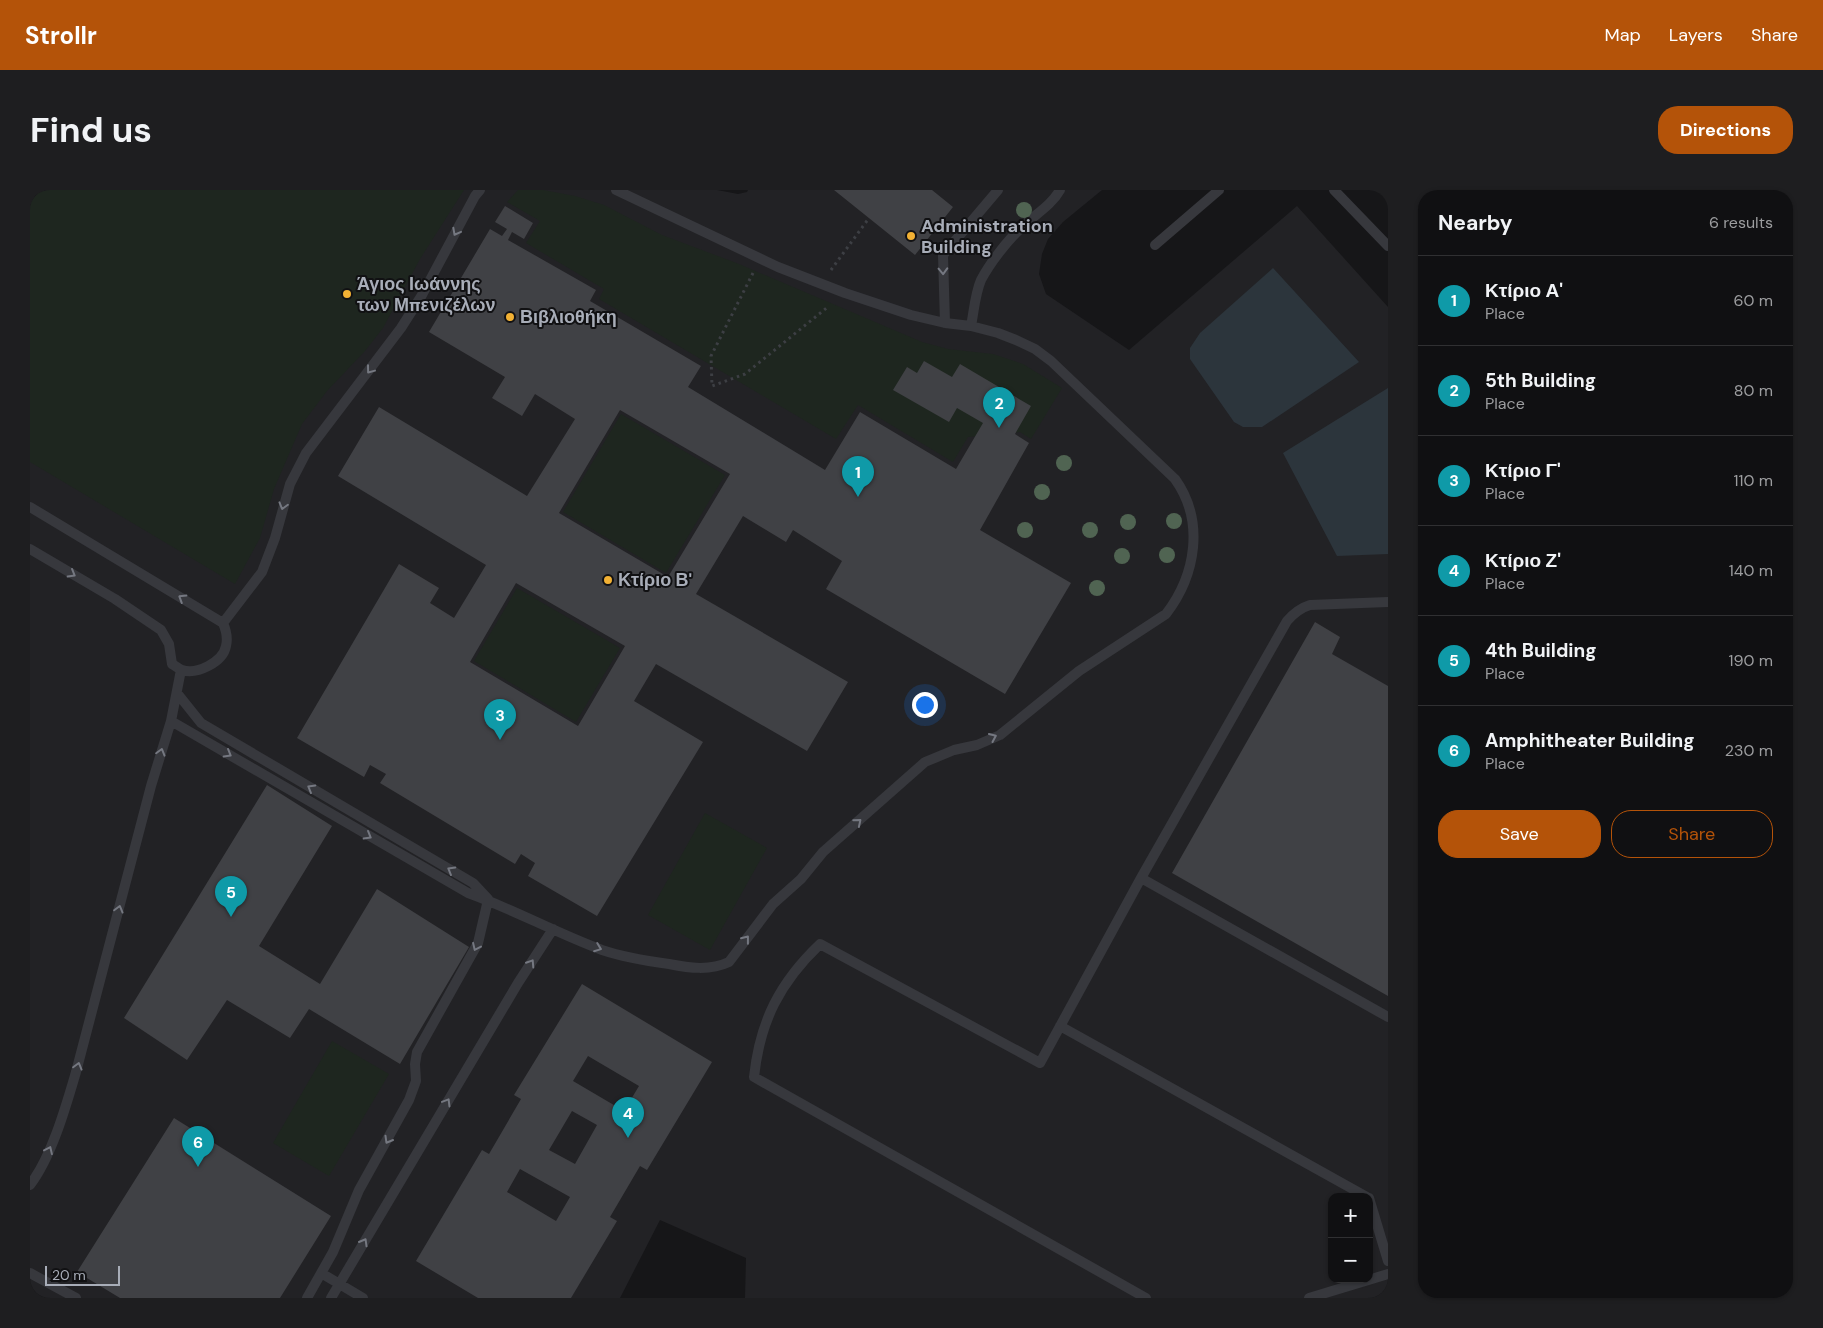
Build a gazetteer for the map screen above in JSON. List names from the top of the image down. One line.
{"places":["Administration Building","Άγιος Ιωάννης των Μπενιζέλων","Βιβλιοθήκη","Κτίριο Β'"],"scale_bar":"20 m","page":{"header":"Strollr","nav":["Map","Layers","Share"],"buttons":["Directions",["Save","Share"]],"title":"Find us","heading":["Nearby","6 results"],"list":[{"mark":"1","name":"Κτίριο Α'","note":"Place","value":"60 m"},{"mark":"2","name":"5th Building","note":"Place","value":"80 m"},{"mark":"3","name":"Κτίριο Γ'","note":"Place","value":"110 m"},{"mark":"4","name":"Κτίριο Ζ'","note":"Place","value":"140 m"},{"mark":"5","name":"4th Building","note":"Place","value":"190 m"},{"mark":"6","name":"Amphitheater Building","note":"Place","value":"230 m"}],"pins":["2","1","3","5","4","6"],"map_buttons":["+","−"],"scale":"20 m"}}
